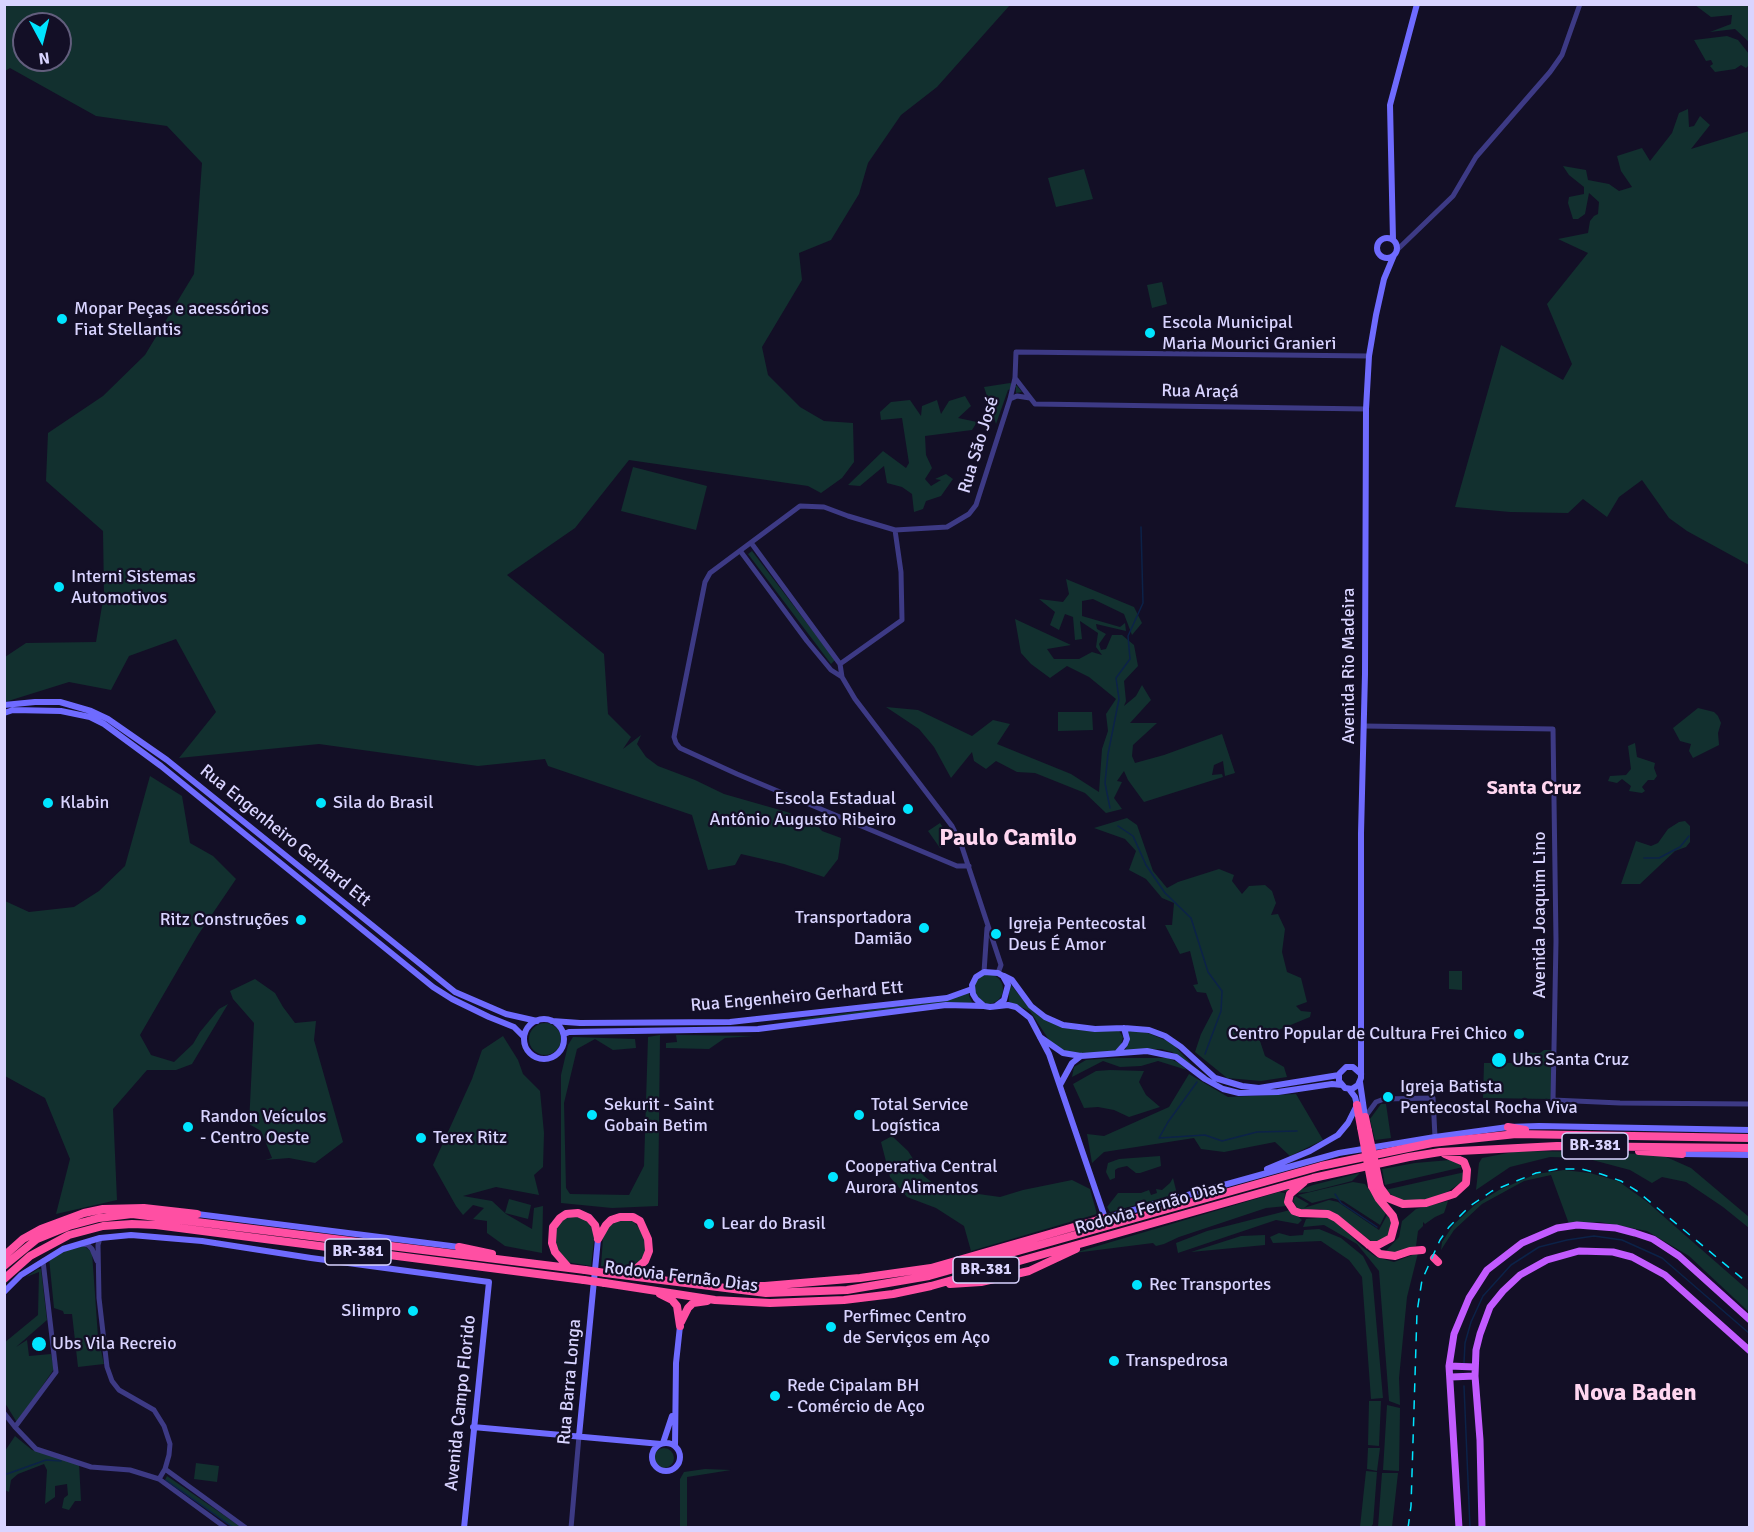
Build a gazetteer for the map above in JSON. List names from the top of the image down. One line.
{"streets":{"highway":["BR-381","Rodovia Fernão Dias"],"main road":["Avenida Rio Madeira","Rua Engenheiro Gerhard Ett","Rua Barra Longa","Avenida Campo Florido"],"street":["Rua Araçá","Rua São José","Avenida Joaquim Lino"]},"crossings":[["Rua Araçá","Avenida Rio Madeira"],["Rua São José","Avenida Rio Madeira"],["Avenida Rio Madeira","Avenida Joaquim Lino"],["BR-381","Rodovia Fernão Dias"],["BR-381","Avenida Campo Florido"]],"districts":["Santa Cruz","Paulo Camilo","Nova Baden"],"places":["Mopar Peças e acessórios Fiat Stellantis","Escola Municipal Maria Mourici Granieri","Interni Sistemas Automotivos","Klabin","Sila do Brasil","Escola Estadual Antônio Augusto Ribeiro","Ritz Construções","Transportadora Damião","Igreja Pentecostal Deus É Amor","Centro Popular de Cultura Frei Chico","Ubs Santa Cruz","Igreja Batista Pentecostal Rocha Viva","Sekurit - Saint Gobain Betim","Total Service Logística","Randon Veículos - Centro Oeste","Terex Ritz","Cooperativa Central Aurora Alimentos","Lear do Brasil","Rec Transportes","SIimpro","Perfimec Centro de Serviços em Aço","Ubs Vila Recreio","Transpedrosa","Rede Cipalam BH - Comércio de Aço"],"north":"bottom"}
